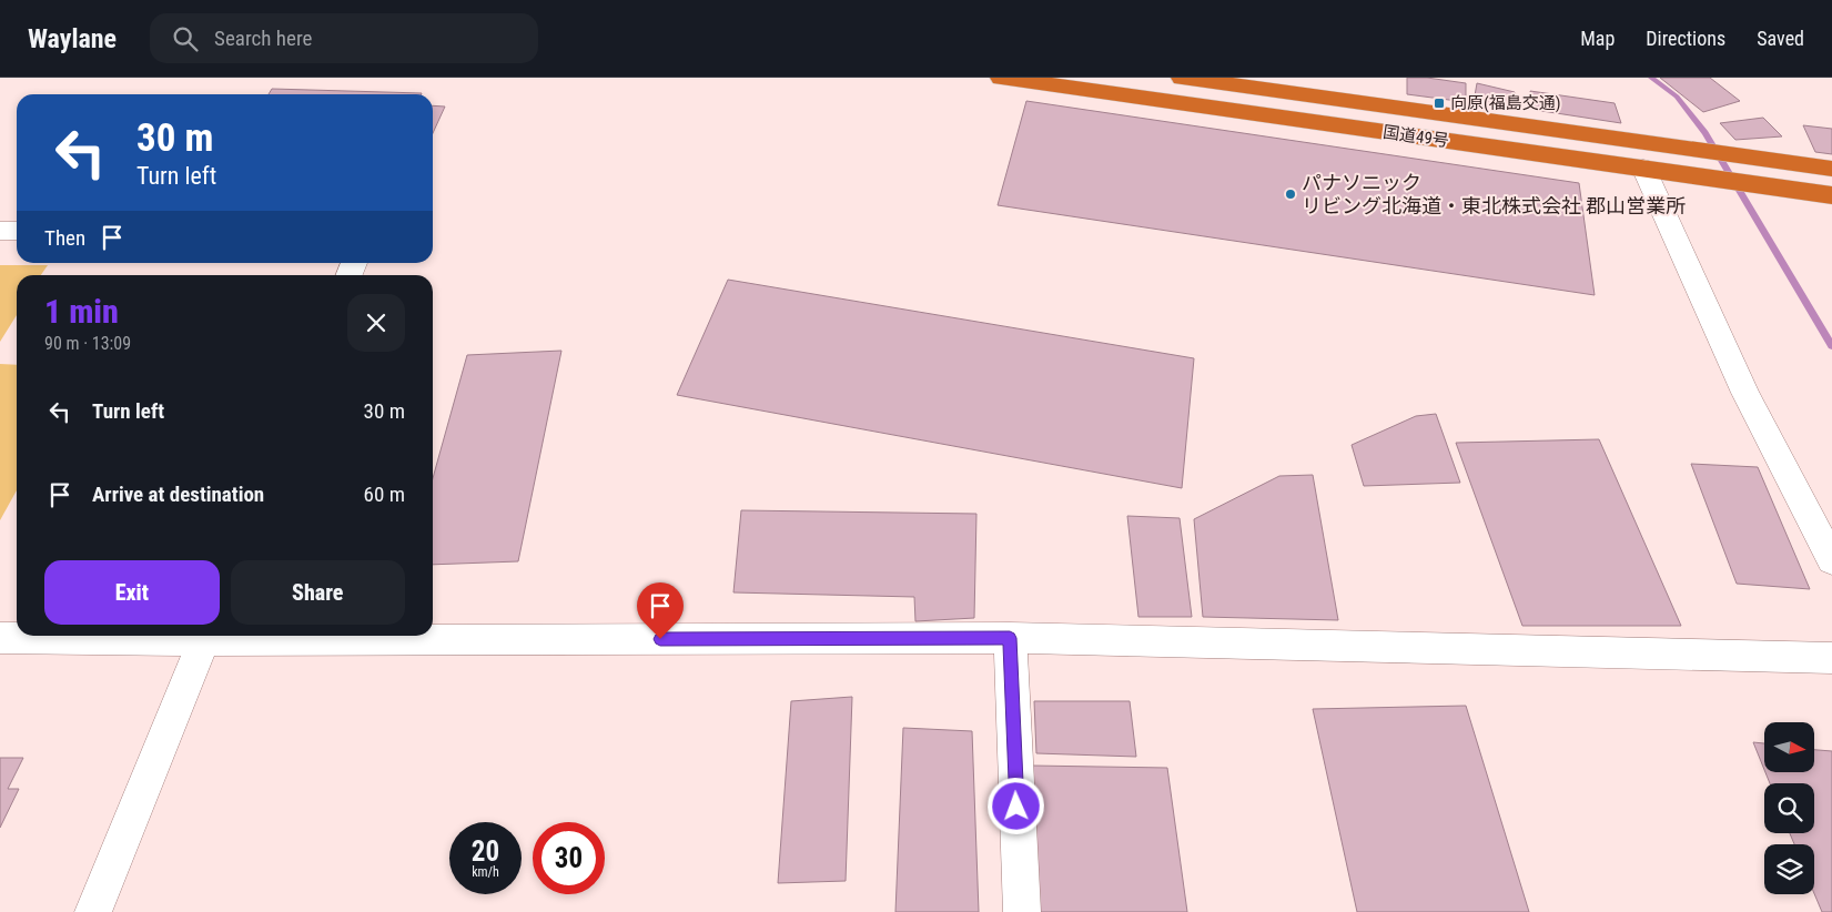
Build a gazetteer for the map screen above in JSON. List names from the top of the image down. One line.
{"streets":{"highway":["国道49号"]},"places":{"transit":["向原(福島交通)"],"other":["パナソニック リビング北海道・東北株式会社 郡山営業所"]},"north":"right","page":{"header":"Waylane","search":"Search here","nav":["Map","Directions","Saved"],"turn":["30 m","Turn left"],"then":"Then","heading":["1 min","90 m · 13:09"],"list":[{"name":"Turn left","value":"30 m"},{"name":"Arrive at destination","value":"60 m"}],"buttons":["Exit","Share"],"speed":"20 km/h","limit":"30"}}
